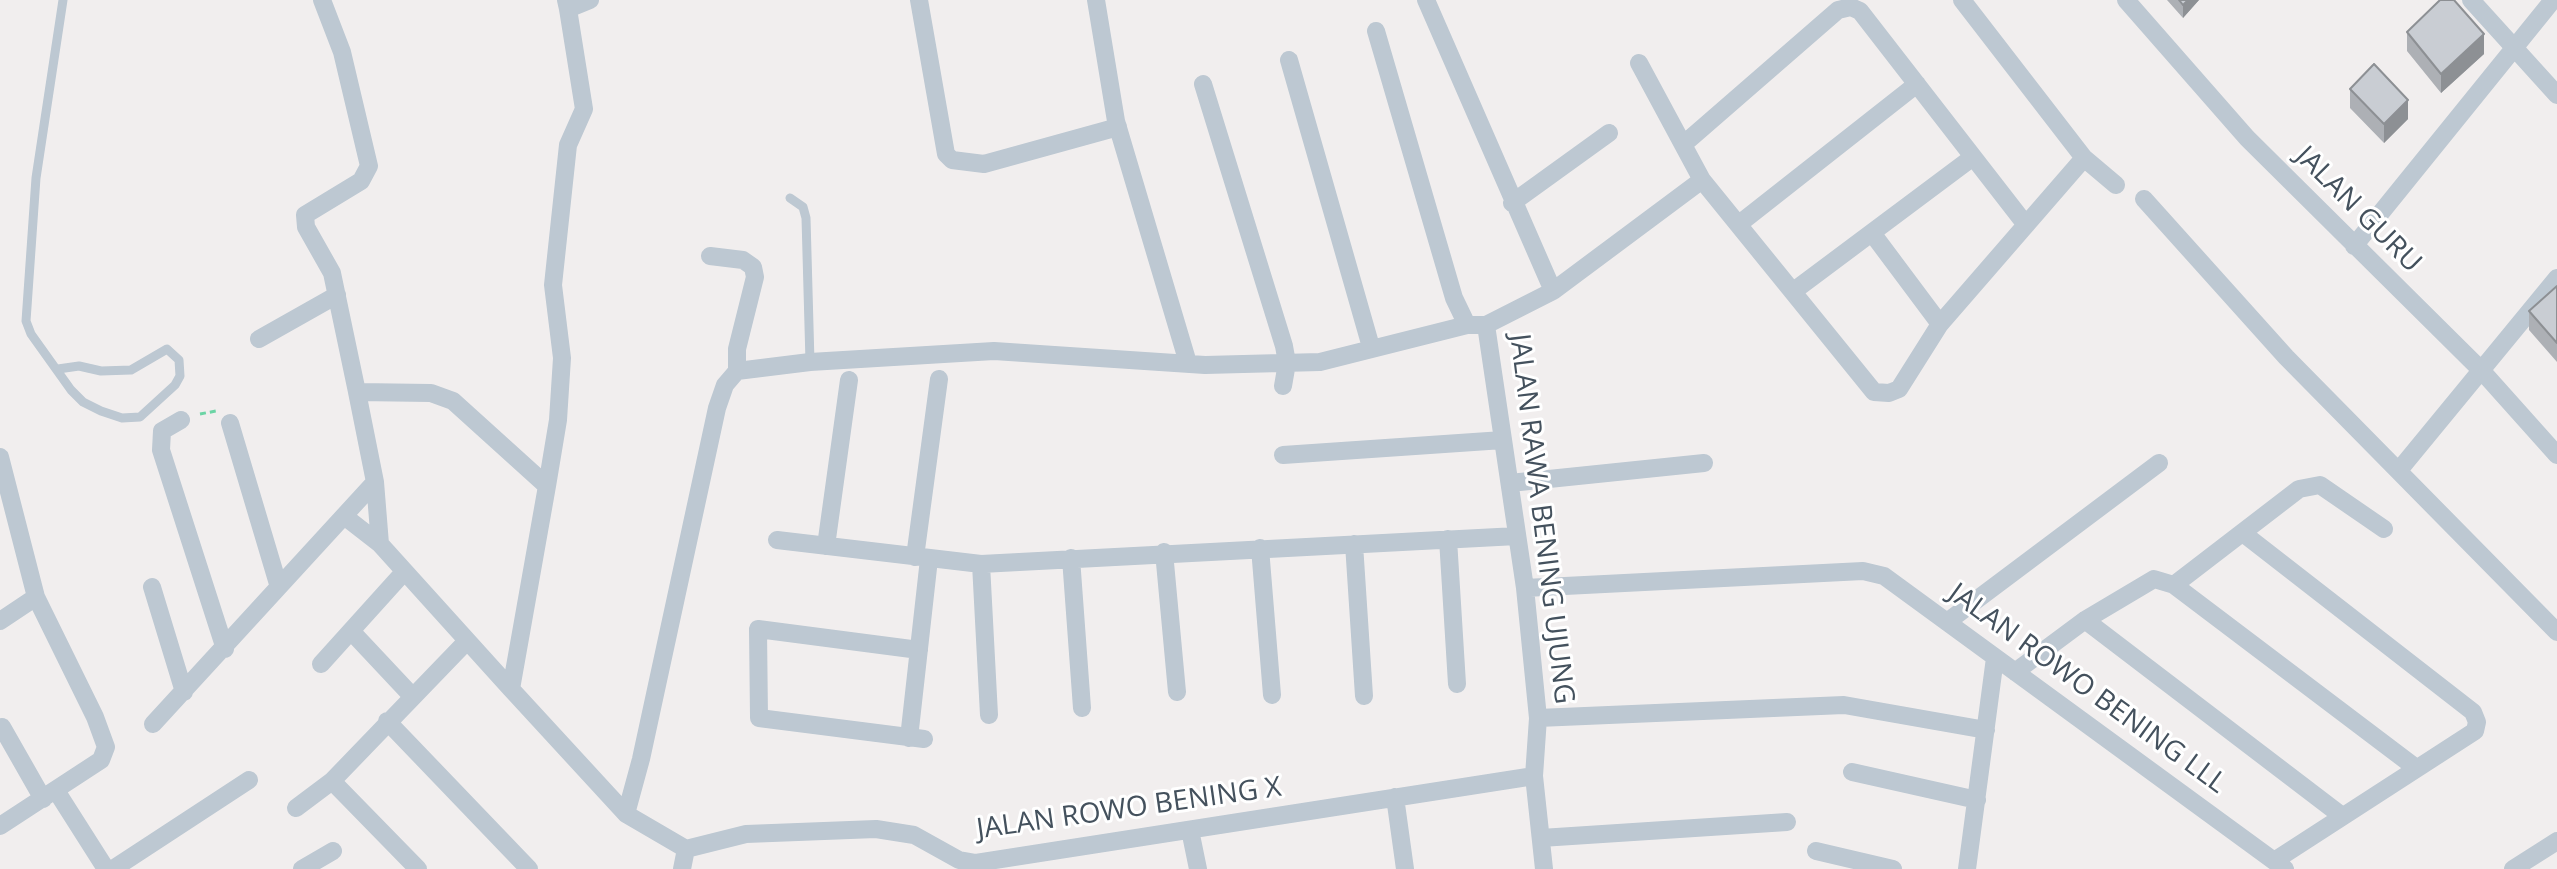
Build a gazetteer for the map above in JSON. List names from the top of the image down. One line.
{"streets":{"street":["JALAN GURU","JALAN RAWA BENING UJUNG","JALAN ROWO BENING LLL","JALAN ROWO BENING X"]},"crossings":[["JALAN RAWA BENING UJUNG","JALAN ROWO BENING LLL"],["JALAN RAWA BENING UJUNG","JALAN ROWO BENING X"]]}
